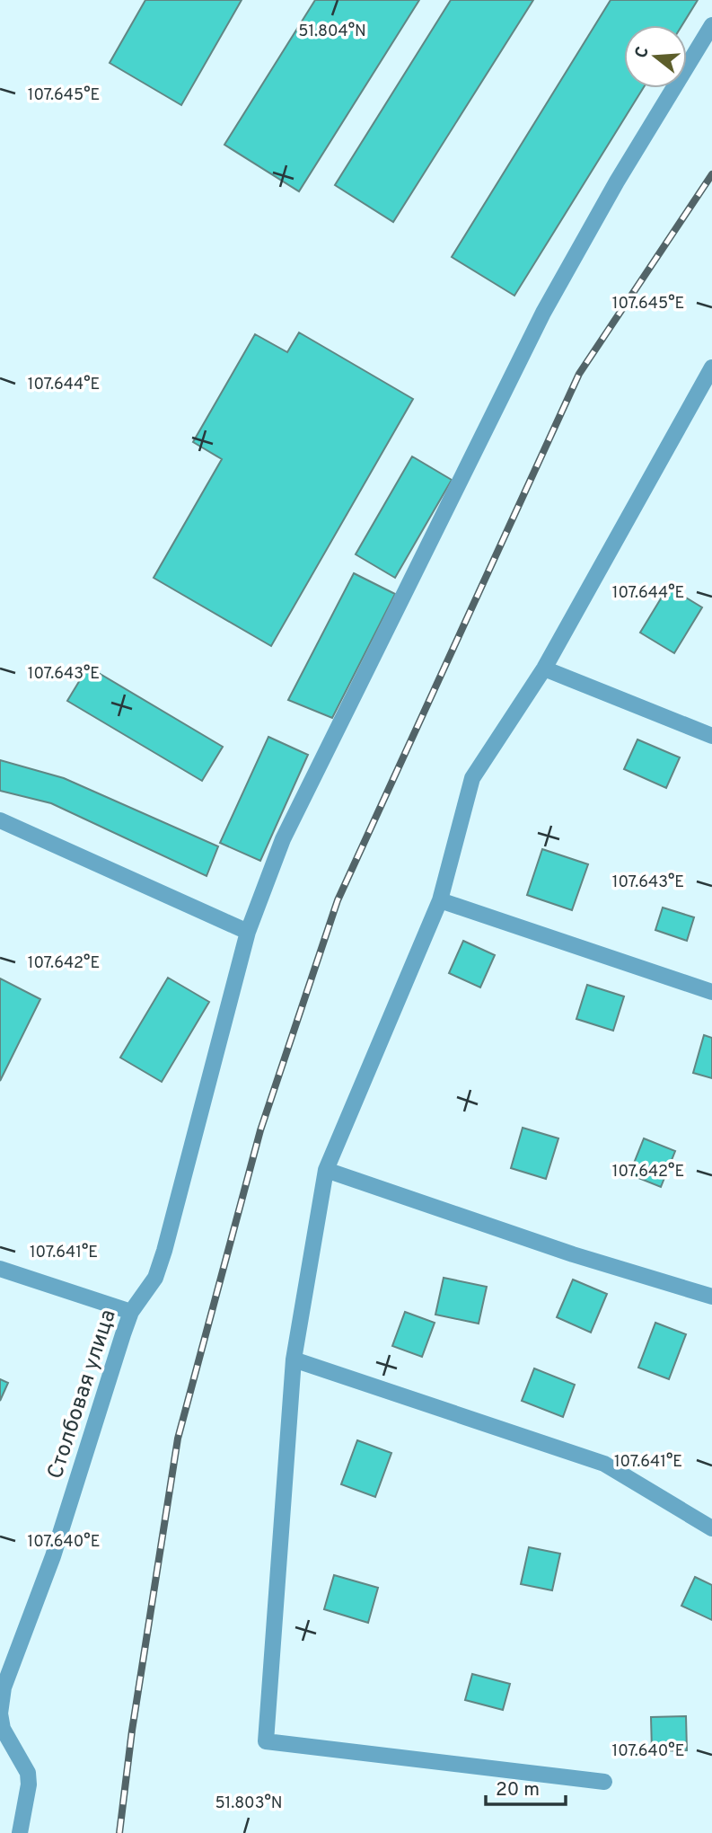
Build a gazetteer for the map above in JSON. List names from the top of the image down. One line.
{"streets":{"street":["Столбовая улица"]},"scale_bar":"20 m","north":"left","coordinates":["51.804°N","107.645°E","107.644°E","107.643°E","107.642°E","107.641°E","107.640°E","51.803°N"]}
